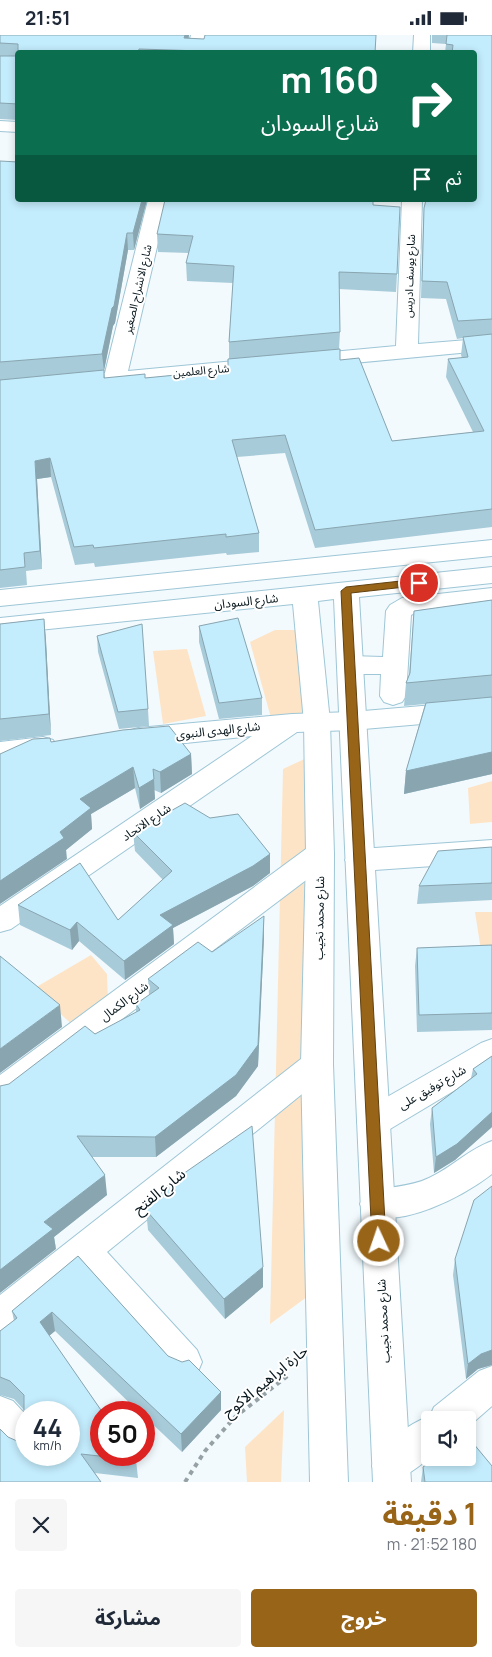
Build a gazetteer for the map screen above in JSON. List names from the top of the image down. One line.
{"streets":{"street":["شارع يوسف ادريس","شارع الانشراح الصغير","شارع العلمين","شارع السودان","شارع الهدى النبوى","شارع الاتحاد","شارع محمد نجيب","شارع الكمال","شارع توفيق على","شارع الفتح"],"path":["حارة ابراهيم الاكوح"]},"crossings":[["شارع يوسف ادريس","شارع العلمين"],["شارع الانشراح الصغير","شارع العلمين"],["شارع السودان","شارع محمد نجيب"],["شارع الهدى النبوى","شارع الاتحاد"],["شارع الهدى النبوى","شارع محمد نجيب"],["شارع الاتحاد","شارع محمد نجيب"],["شارع محمد نجيب","شارع الكمال"],["شارع محمد نجيب","شارع توفيق على"],["شارع محمد نجيب","شارع الفتح"],["شارع محمد نجيب","حارة ابراهيم الاكوح"]],"page":{"status":"21:51","turn":["160 m","شارع السودان"],"then":"ثم","speed":"44 km/h","limit":"50","heading":["1 دقيقة","180 m · 21:52"],"buttons":["خروج","مشاركة"]}}
